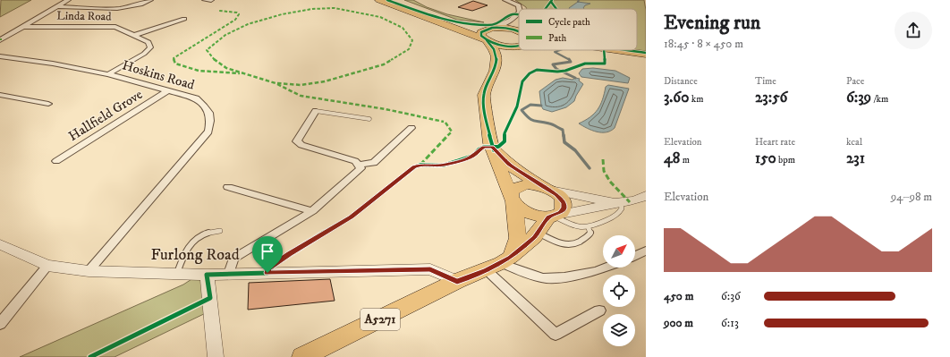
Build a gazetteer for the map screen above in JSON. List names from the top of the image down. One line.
{"streets":{"main road":["A5271"],"street":["Linda Road","Hoskins Road","Hallfield Grove","Furlong Road"]},"crossings":[["Linda Road","Hoskins Road"],["Hoskins Road","Hallfield Grove"],["Hoskins Road","Furlong Road"],["Furlong Road","A5271"]],"legend":["Cycle path","Path"],"north":"top right","page":{"heading":["Evening run","18:45 · 8 × 450 m"],"stats":[["Distance","3.60 km"],["Time","23:56"],["Pace","6:39 /km"],["Elevation","48 m"],["Heart rate","150 bpm"],["kcal","231"]],"chart":["Elevation","94–98 m"],"list":[{"name":"450 m","note":"6:36"},{"name":"900 m","note":"6:13"}]}}
